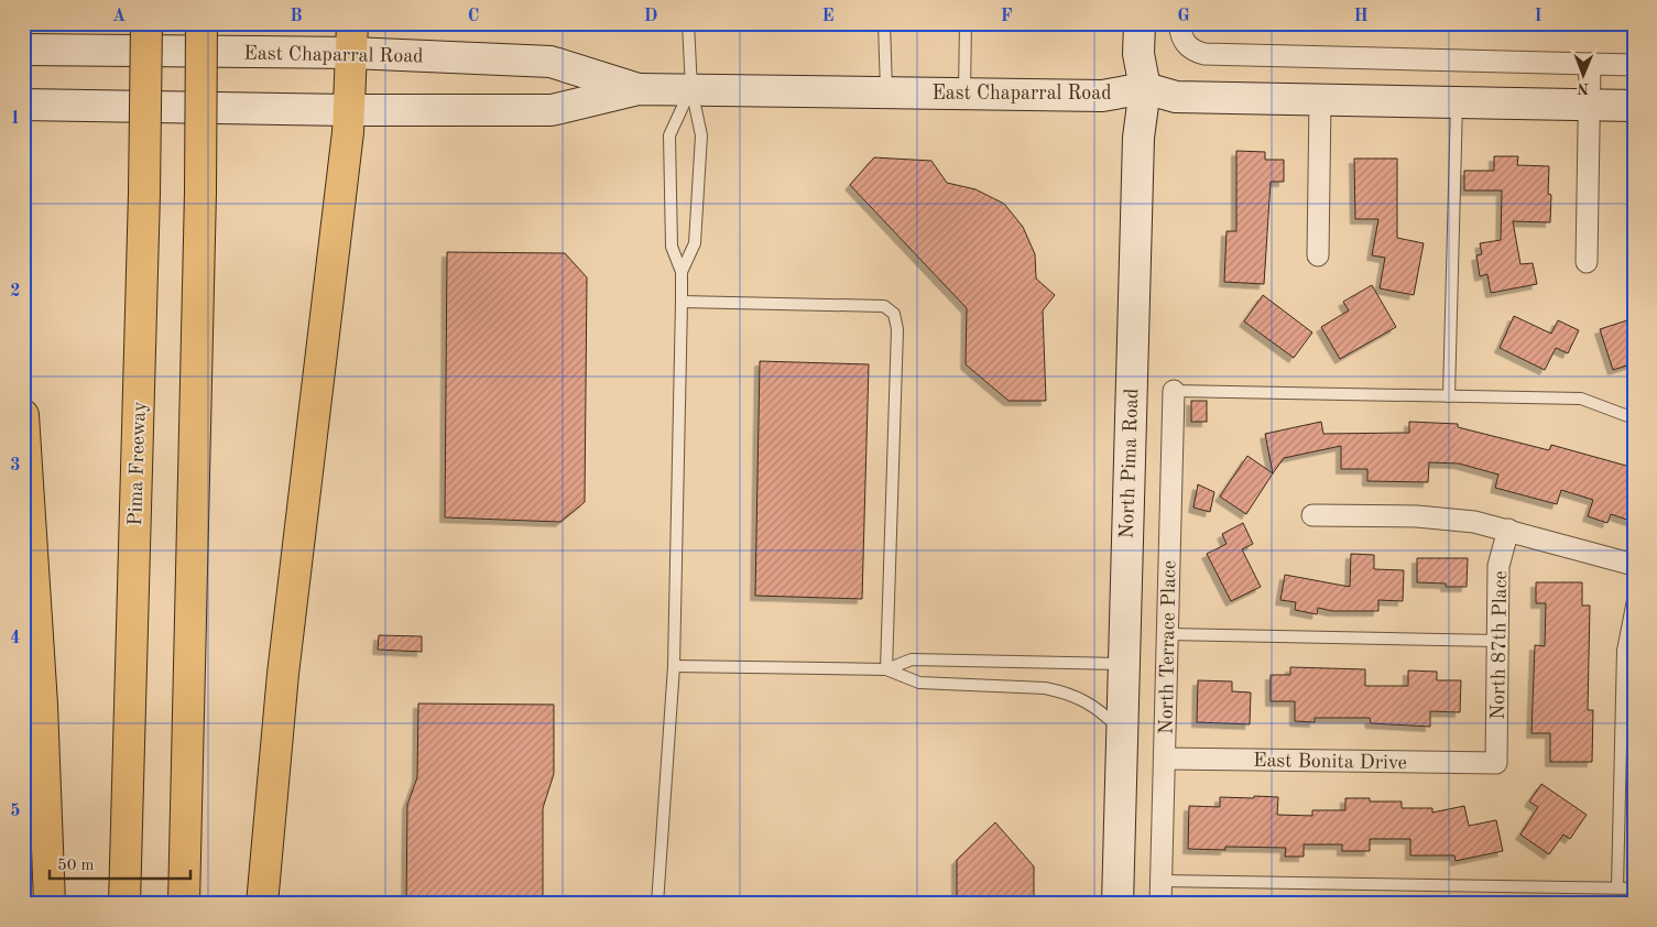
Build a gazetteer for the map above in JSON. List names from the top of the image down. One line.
{"streets":{"highway":["Pima Freeway"],"main road":["East Chaparral Road","North Pima Road"],"street":["North 87th Place","North Terrace Place","East Bonita Drive"]},"crossings":[["East Chaparral Road","North Pima Road"],["North 87th Place","East Bonita Drive"],["North Terrace Place","East Bonita Drive"]],"scale_bar":"50 m","north":"bottom","grid":{"columns":["A","B","C","D","E","F","G","H","I"],"rows":["1","2","3","4","5"]}}
